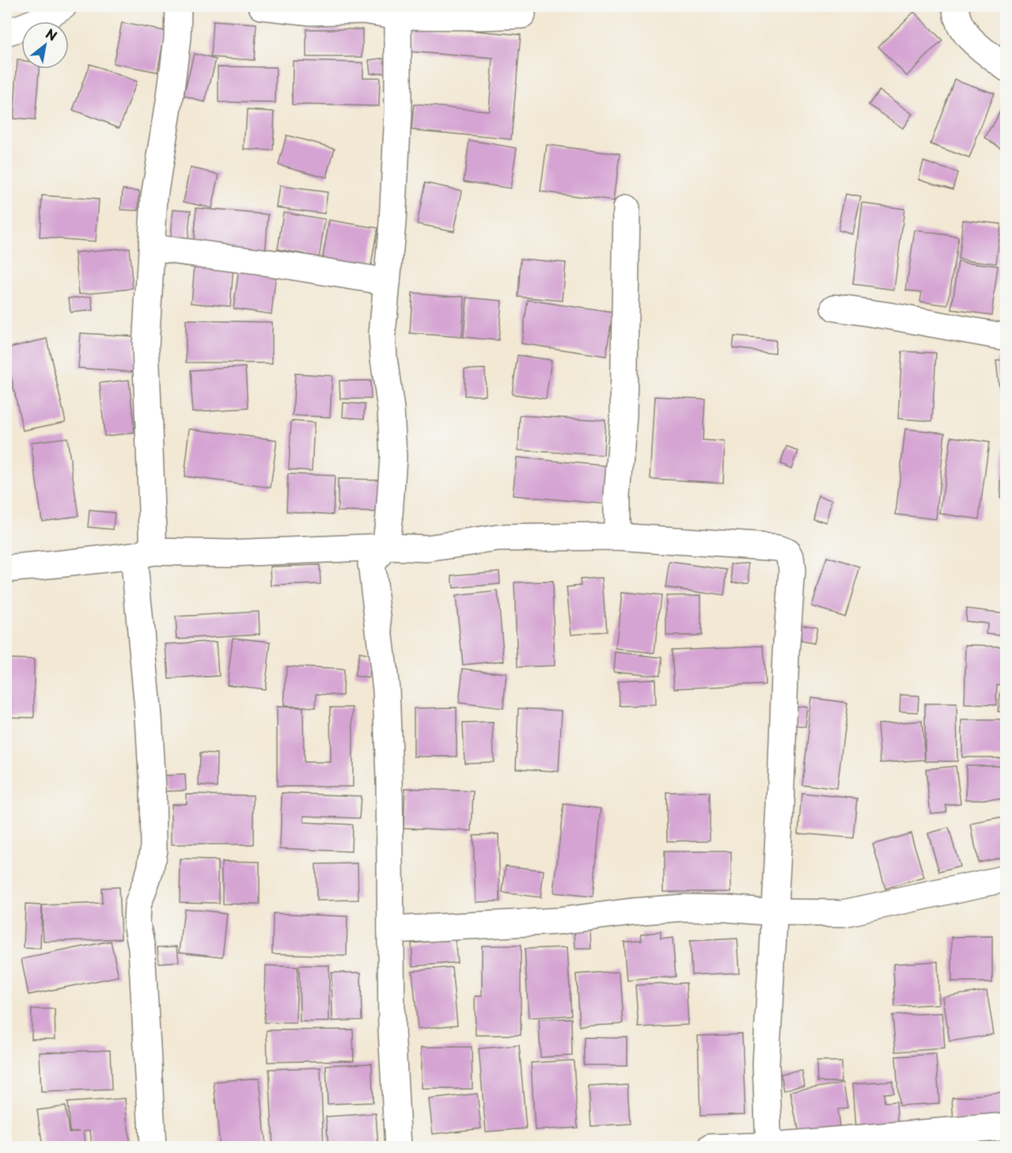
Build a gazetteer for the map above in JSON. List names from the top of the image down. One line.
{"north":"top right"}
